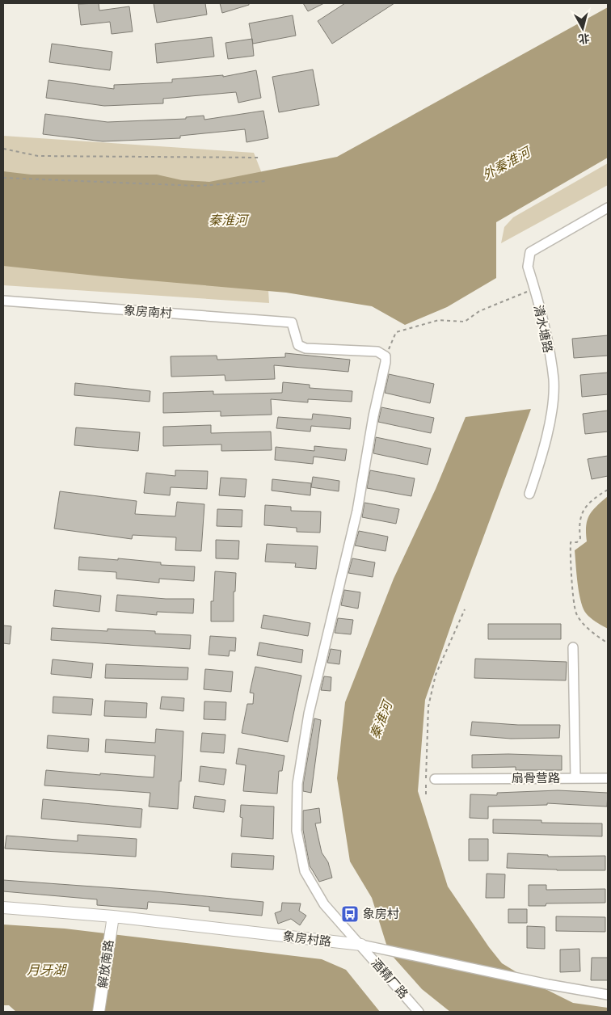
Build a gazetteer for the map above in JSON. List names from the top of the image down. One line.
{"streets":{"street":["象房南村","清水塘路","扇骨营路","象房村路","解放南路","酒精厂路"]},"crossings":[["象房南村","酒精厂路"],["象房村路","解放南路"],["象房村路","酒精厂路"]],"water":["外秦淮河","秦淮河","月牙湖"],"places":{"bus stop":["象房村"]},"north":"bottom"}
